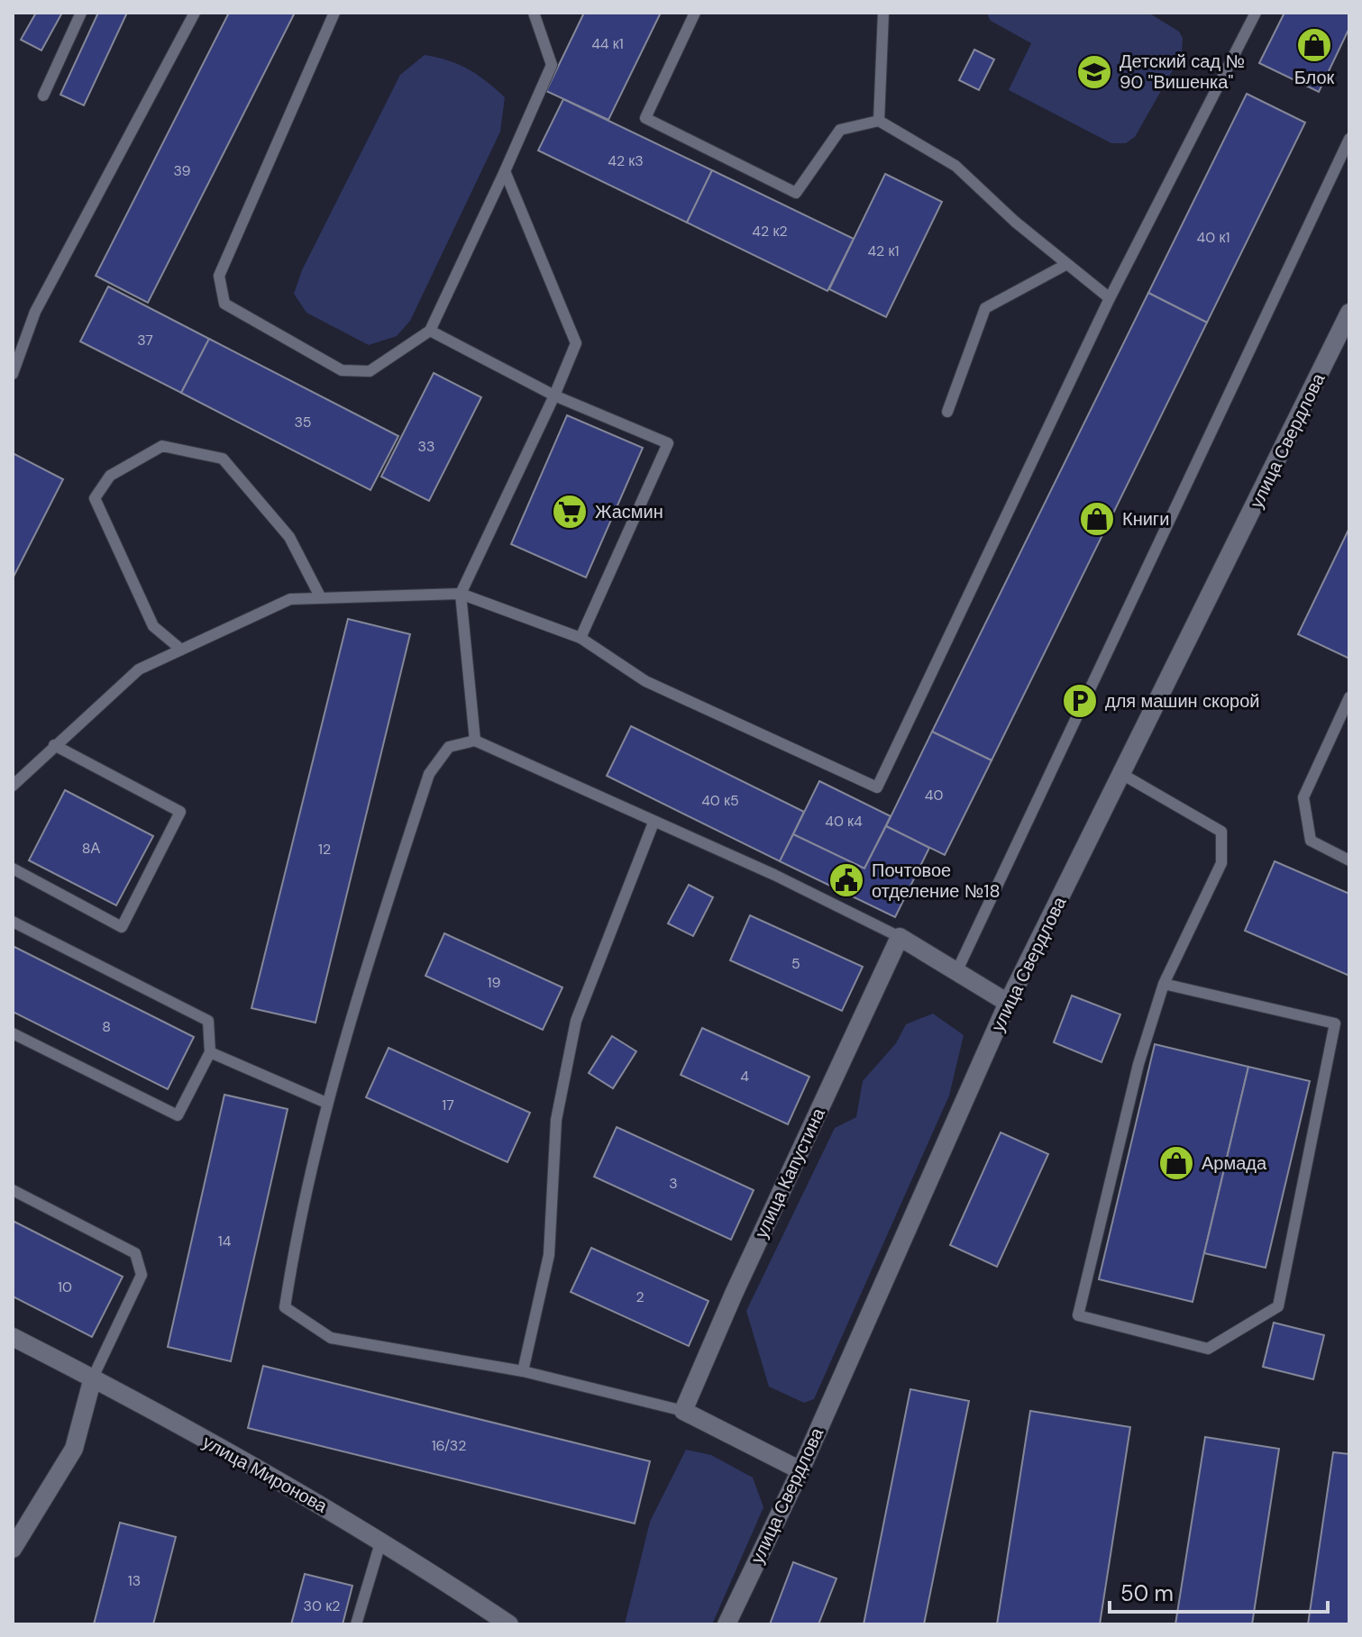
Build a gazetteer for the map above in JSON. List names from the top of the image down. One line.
{"streets":{"street":["улица Свердлова","улица Капустина","улица Миронова"]},"places":{"shop":["Блок","Книги","Армада"],"school or university":["Детский сад № 90 \"Вишенка\""],"supermarket":["Жасмин"],"parking":["для машин скорой"],"public building":["Почтовое отделение №18"]},"house_numbers":["44 к1","42 к3","39","42 к2","40 к1","42 к1","37","35","33","40","40 к5","40 к4","8А","12","5","19","8","4","17","3","14","10","2","16/32","13","30 к2"],"scale_bar":"50 m"}
